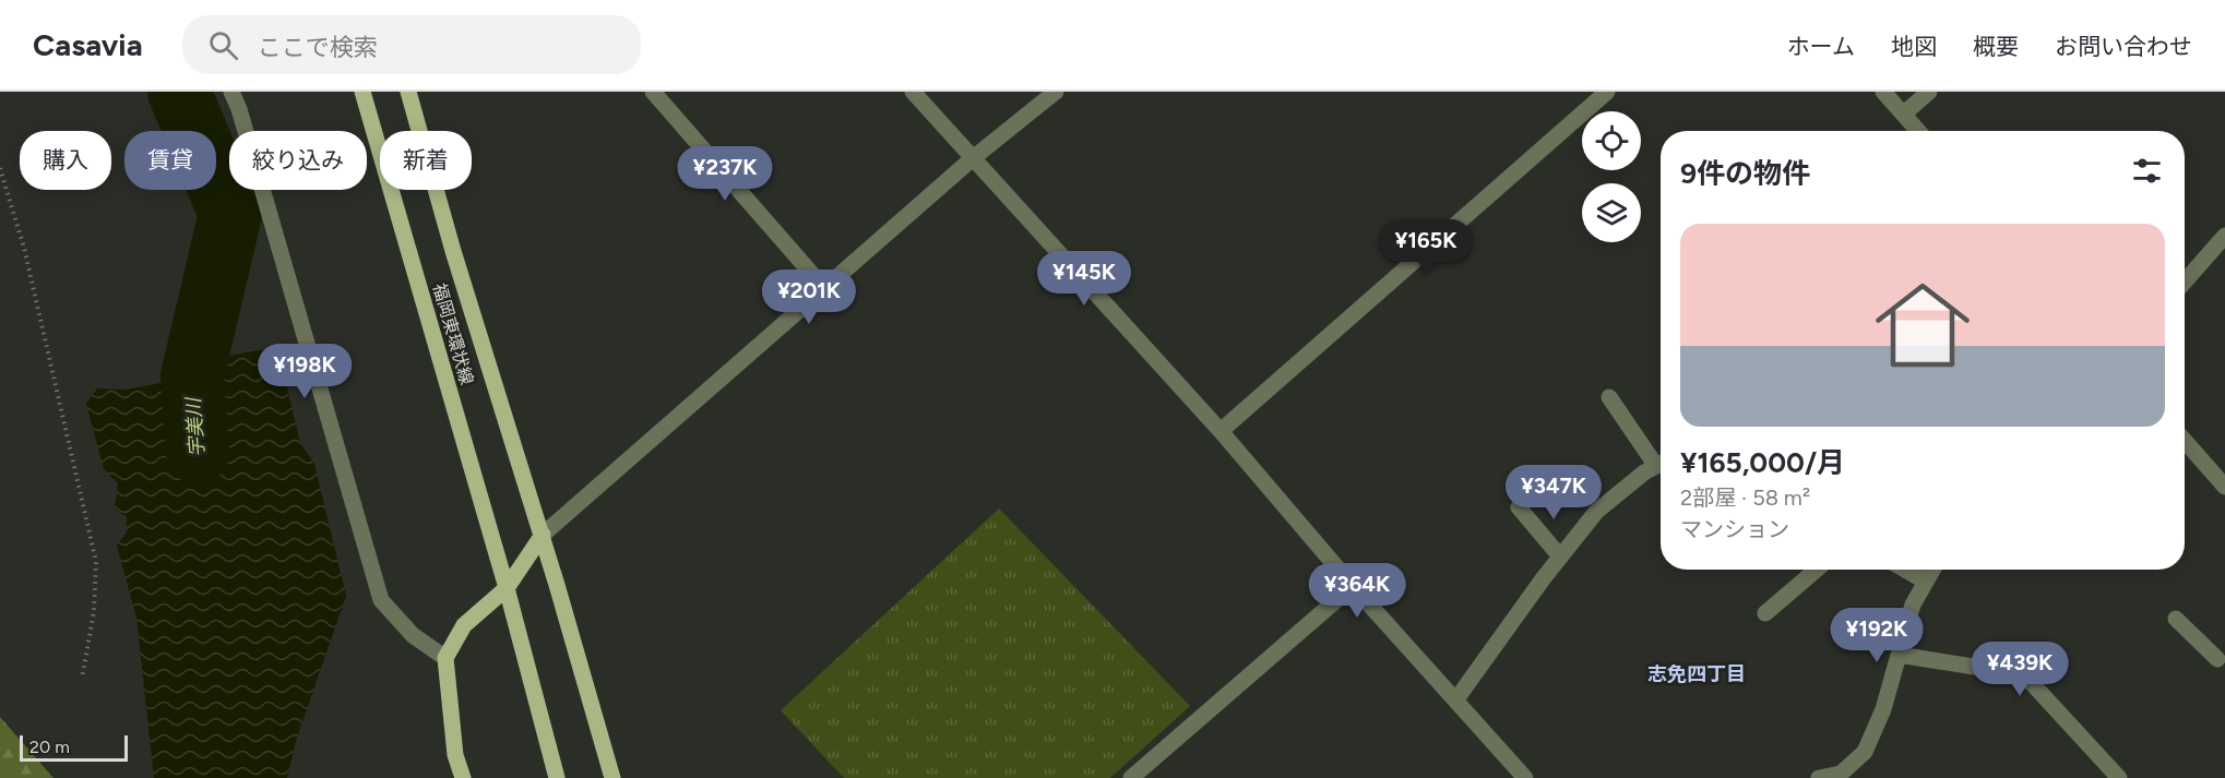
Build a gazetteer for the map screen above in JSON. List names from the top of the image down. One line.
{"streets":{"main road":["福岡東環状線"]},"districts":["志免四丁目"],"water":["宇美川"],"scale_bar":"20 m","page":{"header":"Casavia","search":"ここで検索","nav":["ホーム","地図","概要","お問い合わせ"],"chip":["購入","賃貸","絞り込み","新着"],"heading":"9件の物件","price":["¥237K","¥165K","¥145K","¥201K","¥198K","¥347K","¥364K","¥192K","¥439K"],"list":[{"name":"¥165,000/月","note":"2部屋 · 58 m² · マンション"}],"scale":"20 m"}}
